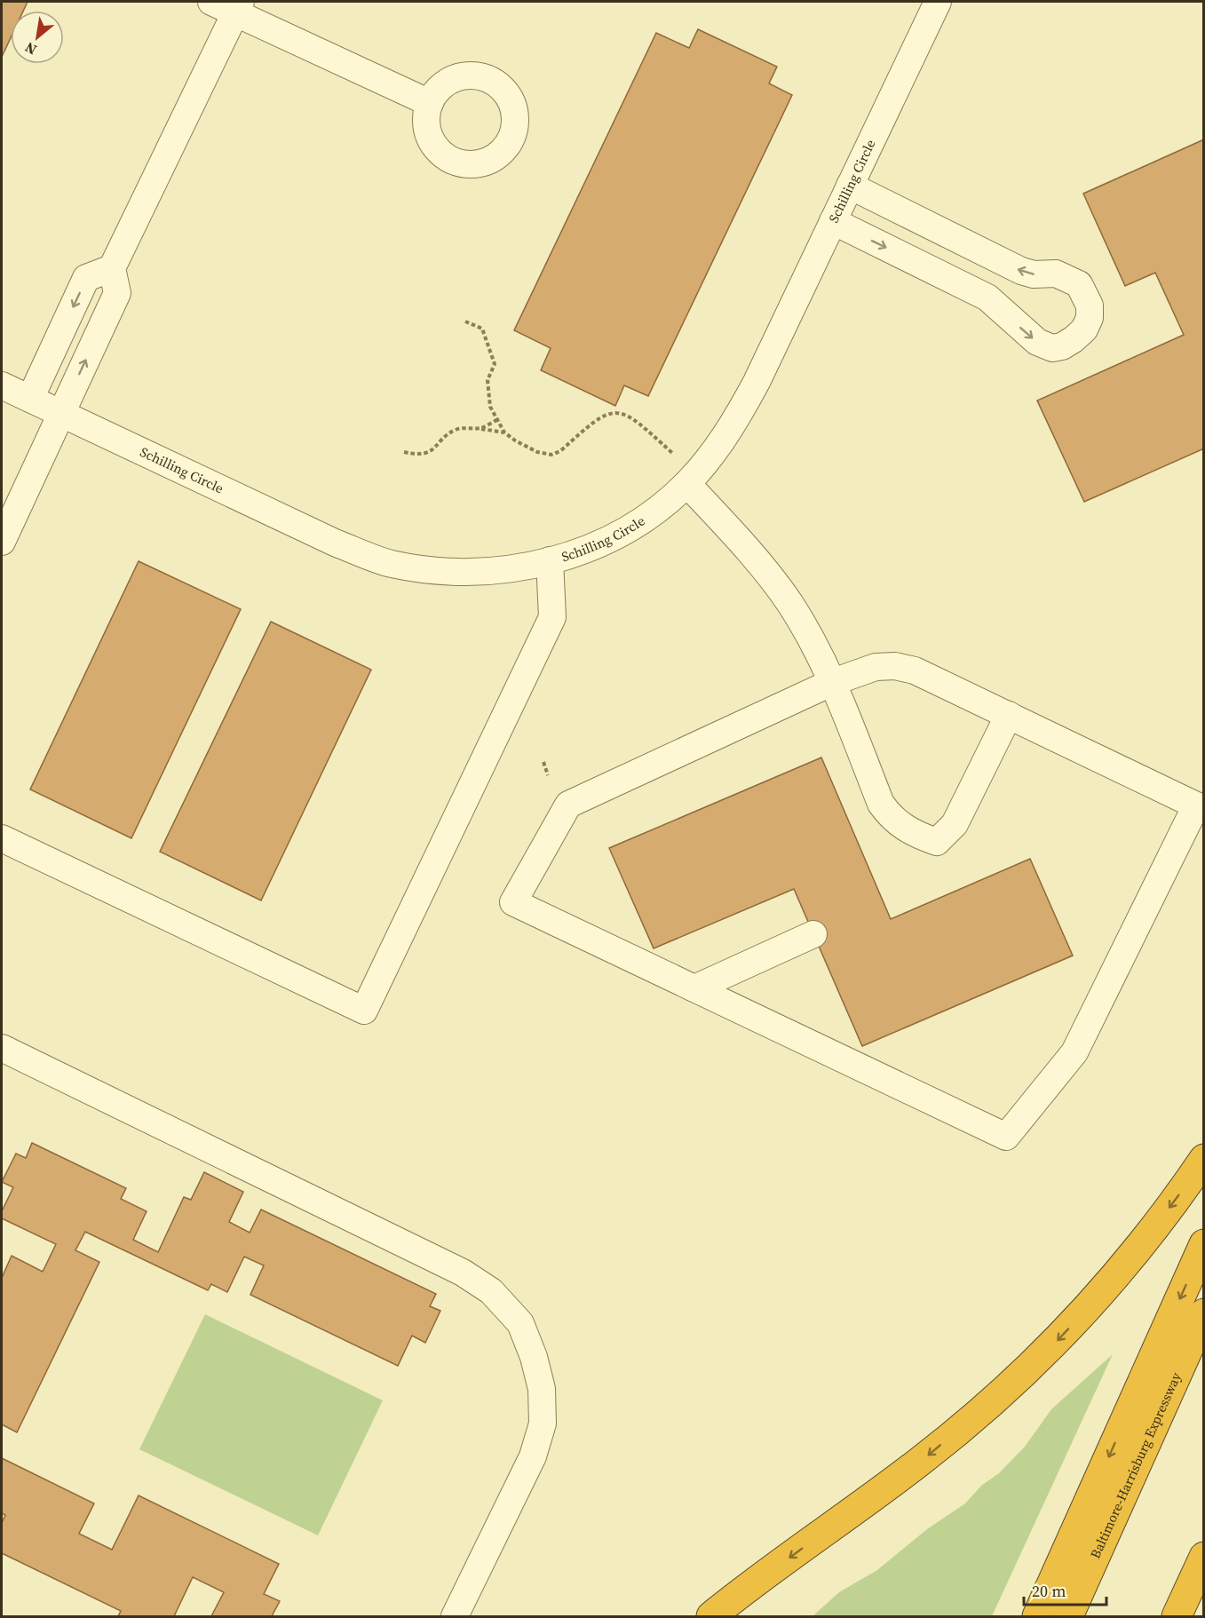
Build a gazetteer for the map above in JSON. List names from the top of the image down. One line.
{"streets":{"highway":["Baltimore-Harrisburg Expressway"],"street":["Schilling Circle"]},"scale_bar":"20 m","north":"bottom left"}
